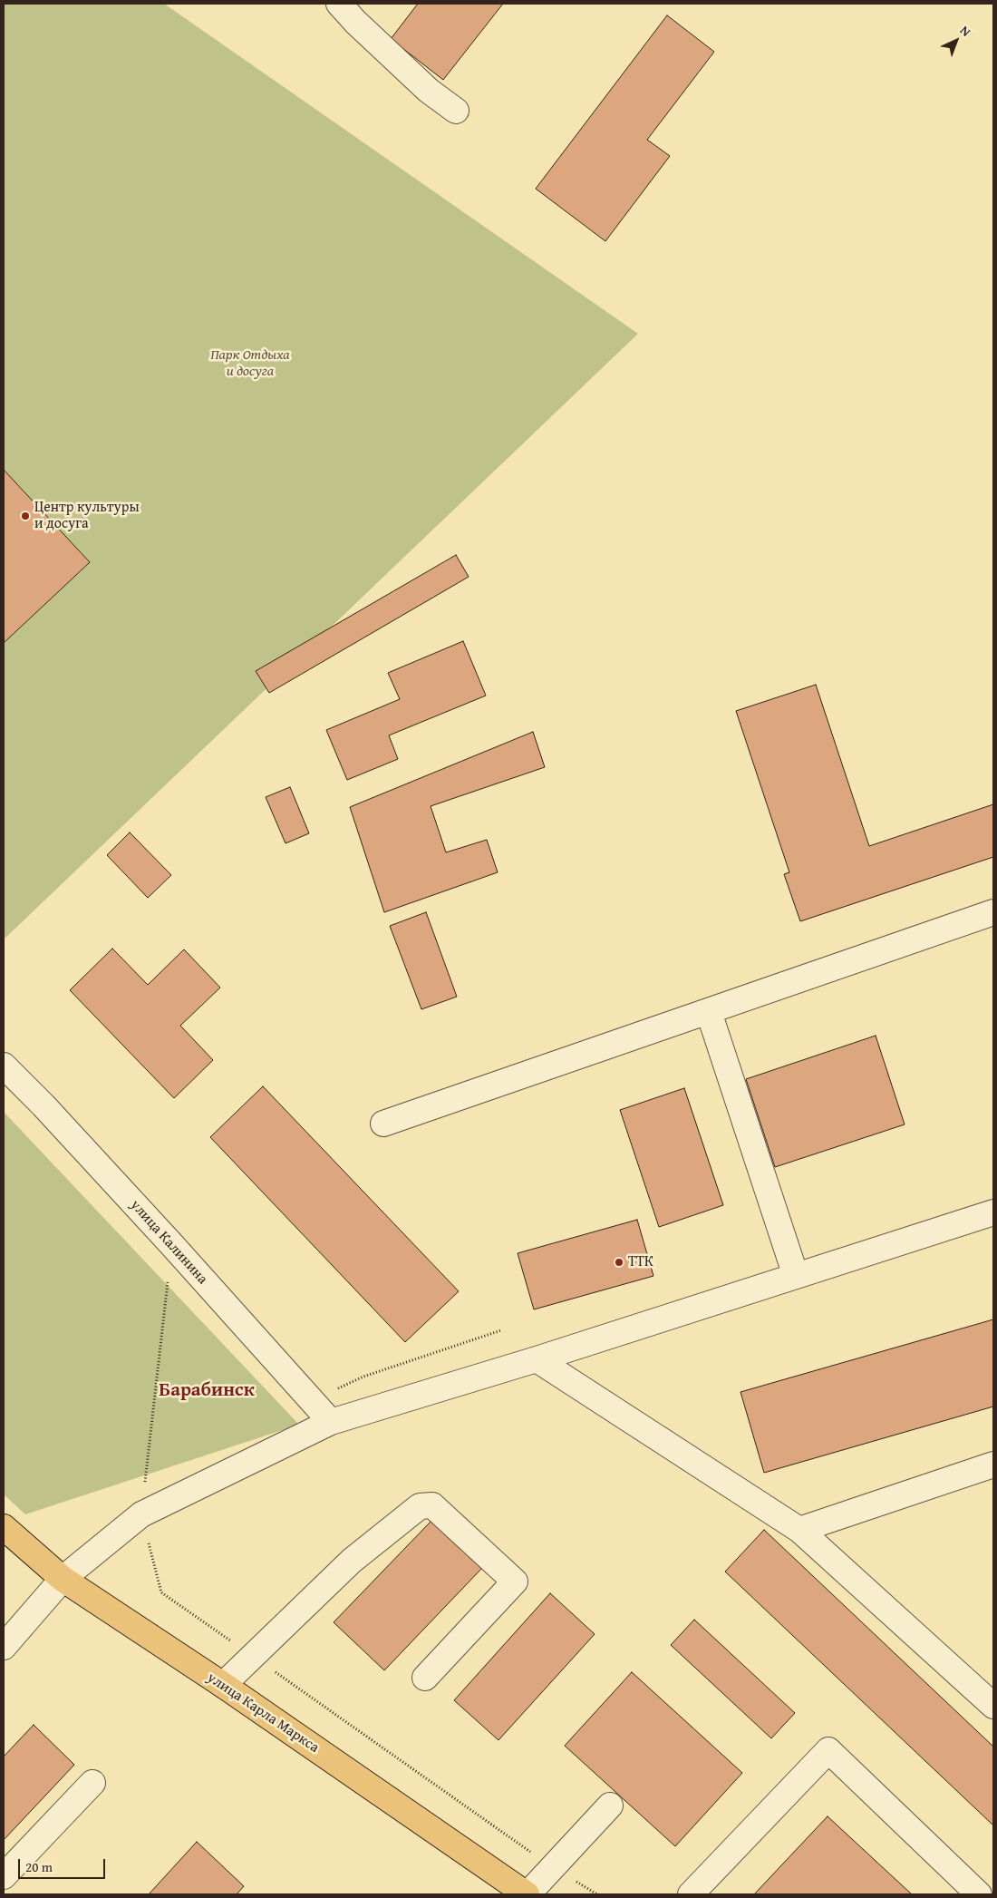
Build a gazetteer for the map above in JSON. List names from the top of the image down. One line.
{"streets":{"main road":["улица Карла Маркса"],"street":["улица Калинина"]},"districts":["Барабинск"],"parks":["Парк Отдыха и досуга"],"places":["Центр культуры и досуга","ТТК"],"scale_bar":"20 m","north":"top right"}
